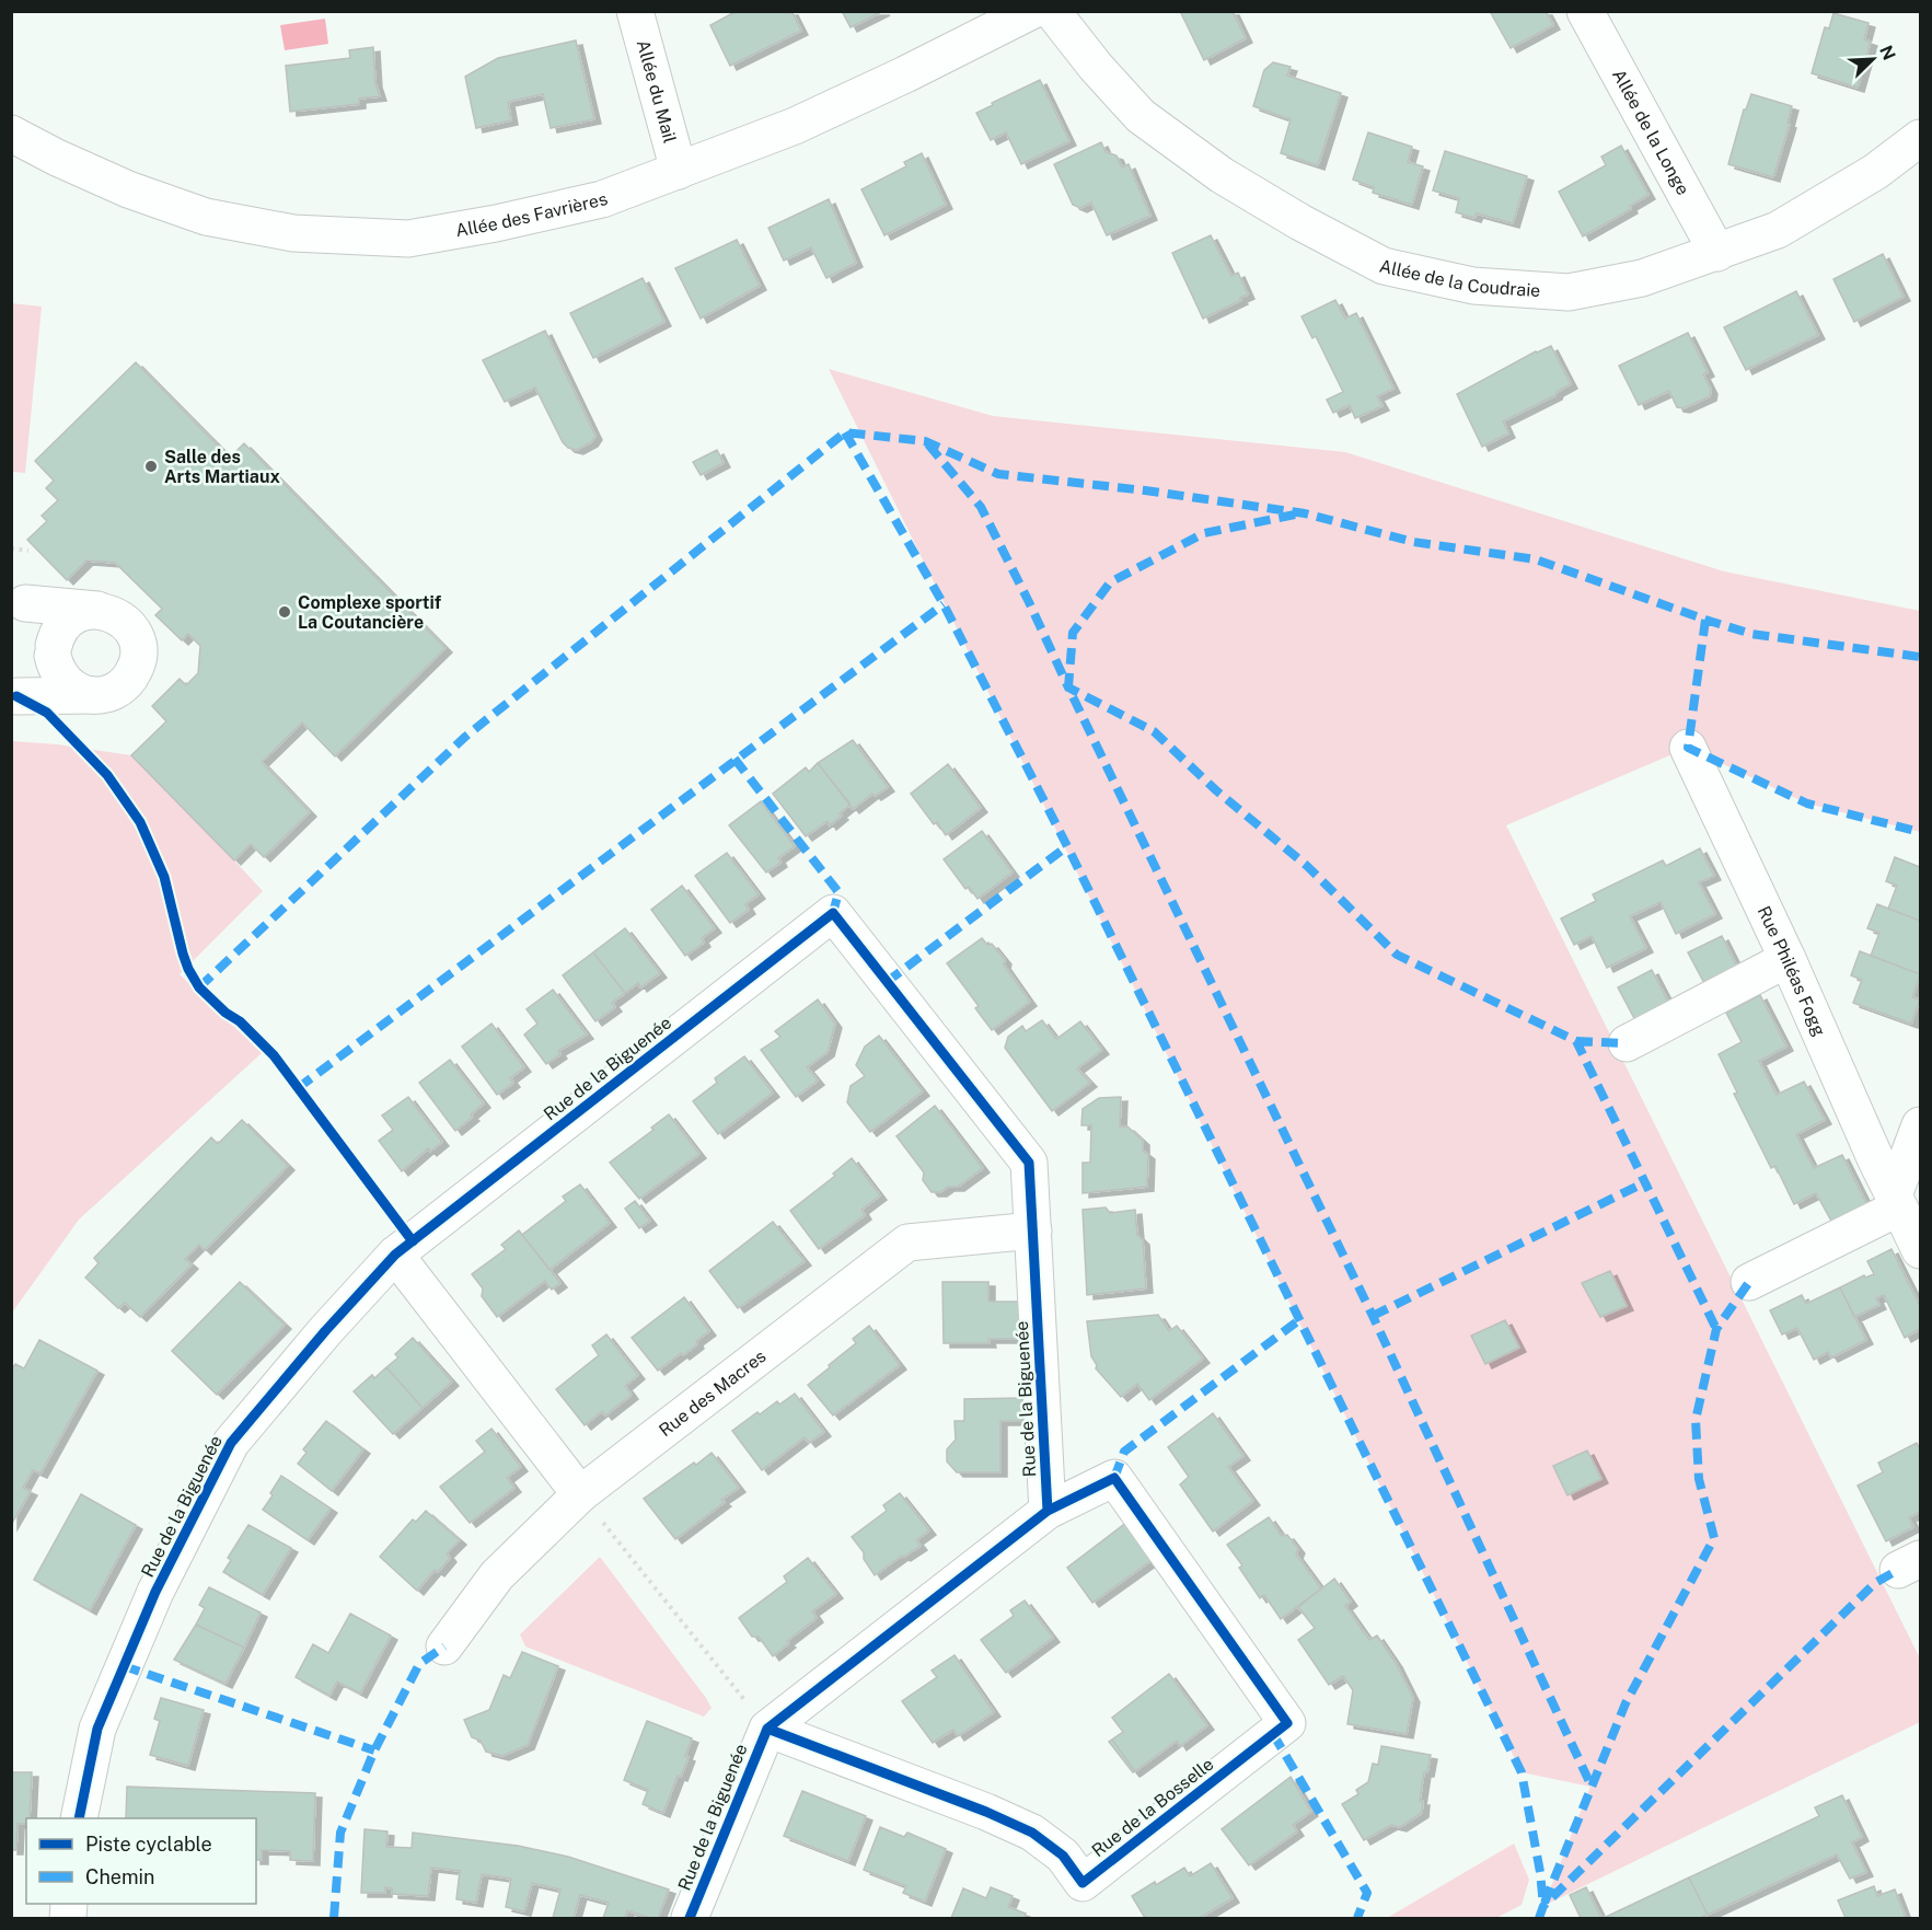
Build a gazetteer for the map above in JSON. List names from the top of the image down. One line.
{"streets":{"street":["Allée du Mail","Allée de la Longe","Allée des Favrières","Allée de la Coudraie","Rue Philéas Fogg","Rue de la Biguenée","Rue des Macres","Rue de la Bosselle"]},"crossings":[["Allée du Mail","Allée des Favrières"],["Allée de la Longe","Allée de la Coudraie"],["Rue de la Biguenée","Rue des Macres"],["Rue de la Biguenée","Rue de la Bosselle"]],"places":["Salle des Arts Martiaux","Complexe sportif La Coutancière"],"legend":["Piste cyclable","Chemin"],"north":"top right"}
